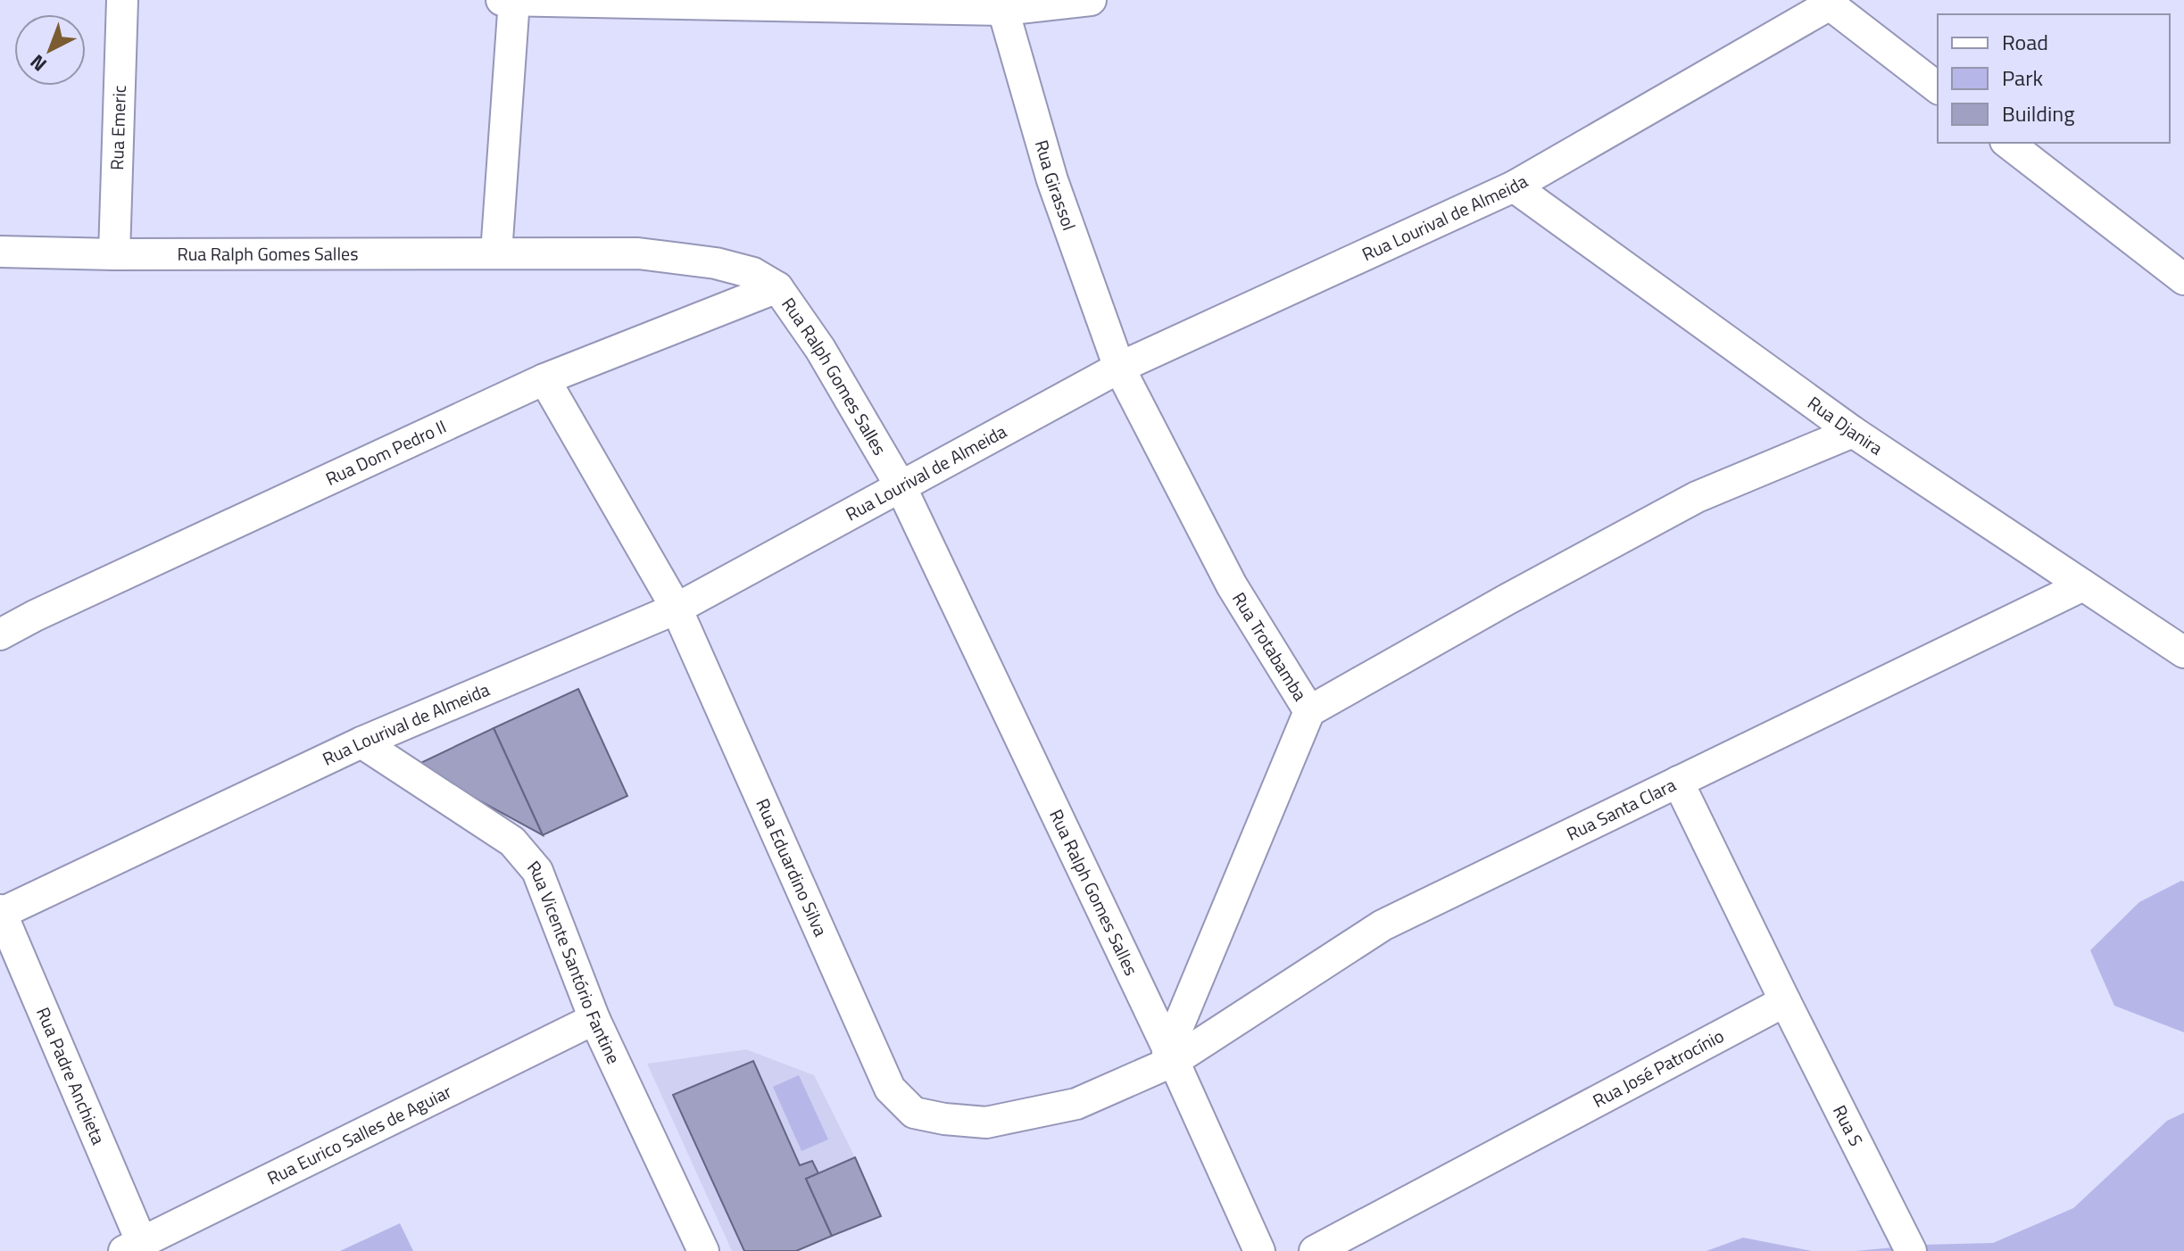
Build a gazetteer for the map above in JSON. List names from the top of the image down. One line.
{"streets":{"street":["Rua Emeric","Rua Girassol","Rua Lourival de Almeida","Rua Ralph Gomes Salles","Rua Djanira","Rua Dom Pedro II","Rua Trotabamba","Rua Santa Clara","Rua Eduardino Silva","Rua Vicente Santório Fantine","Rua José Patrocínio","Rua Padre Anchieta","Rua S","Rua Eurico Salles de Aguiar"]},"crossings":[["Rua Emeric","Rua Ralph Gomes Salles"],["Rua Girassol","Rua Lourival de Almeida"],["Rua Girassol","Rua Trotabamba"],["Rua Lourival de Almeida","Rua Ralph Gomes Salles"],["Rua Lourival de Almeida","Rua Djanira"],["Rua Lourival de Almeida","Rua Trotabamba"],["Rua Lourival de Almeida","Rua Eduardino Silva"],["Rua Lourival de Almeida","Rua Vicente Santório Fantine"],["Rua Lourival de Almeida","Rua Padre Anchieta"],["Rua Ralph Gomes Salles","Rua Dom Pedro II"],["Rua Ralph Gomes Salles","Rua Trotabamba"],["Rua Ralph Gomes Salles","Rua Santa Clara"],["Rua Ralph Gomes Salles","Rua Eduardino Silva"],["Rua Djanira","Rua Santa Clara"],["Rua Dom Pedro II","Rua Eduardino Silva"],["Rua Trotabamba","Rua Santa Clara"],["Rua Trotabamba","Rua Eduardino Silva"],["Rua Santa Clara","Rua Eduardino Silva"],["Rua Vicente Santório Fantine","Rua Eurico Salles de Aguiar"],["Rua José Patrocínio","Rua S"],["Rua Padre Anchieta","Rua Eurico Salles de Aguiar"]],"legend":["Road","Park","Building"],"north":"bottom left"}
